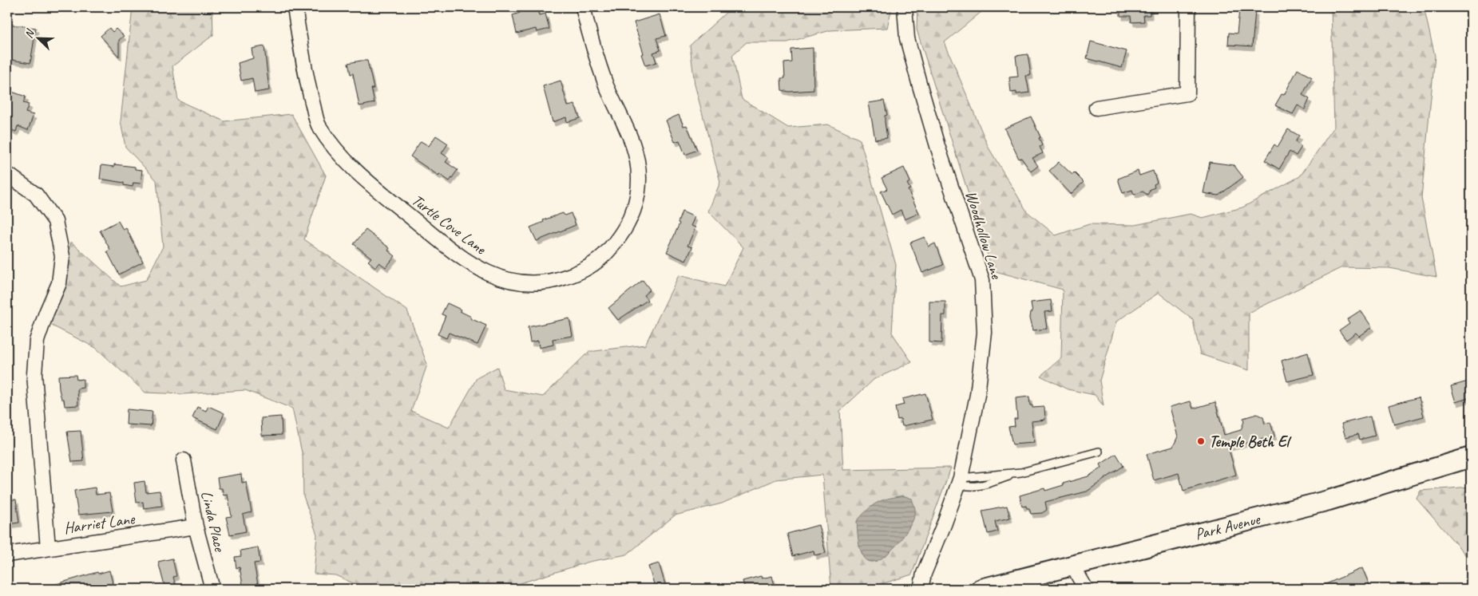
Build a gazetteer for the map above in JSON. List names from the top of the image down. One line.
{"streets":{"main road":["Park Avenue"],"street":["Turtle Cove Lane","Woodhollow Lane","Linda Place","Harriet Lane"]},"crossings":[["Linda Place","Harriet Lane"]],"places":["Temple Beth El"],"north":"top left"}
